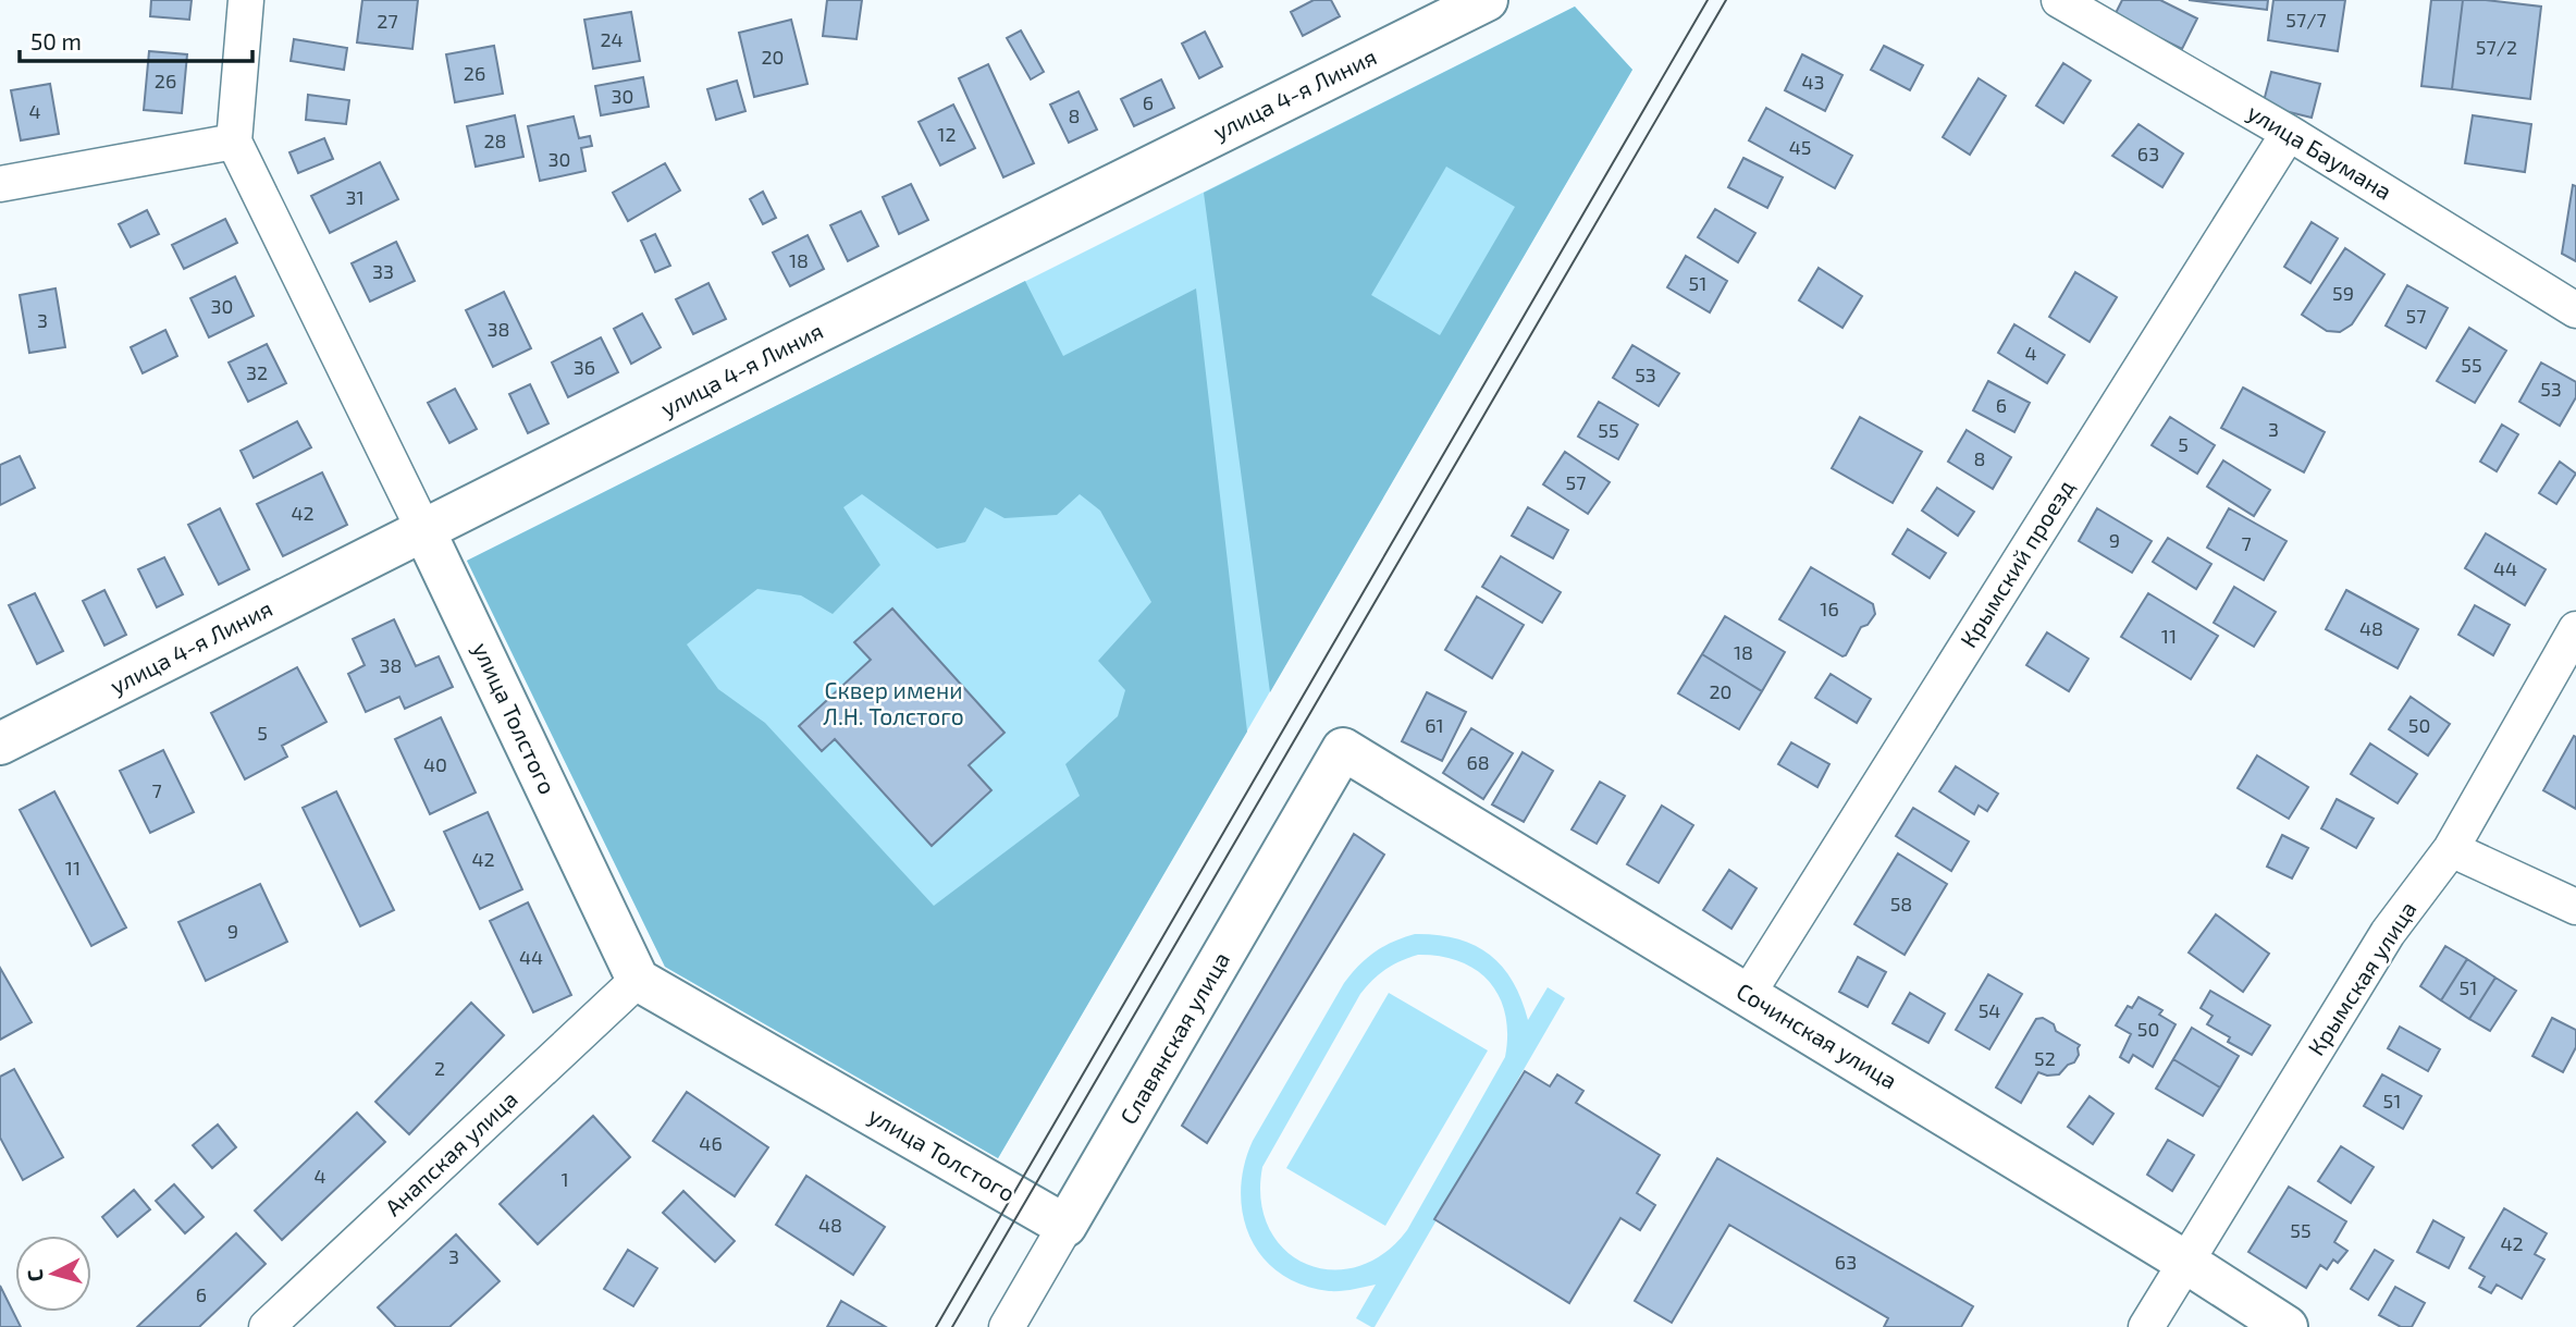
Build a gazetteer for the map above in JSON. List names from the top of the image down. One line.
{"streets":{"street":["улица 4-я Линия","улица Баумана","Крымский проезд","улица Толстого","Крымская улица","Сочинская улица","Славянская улица","Анапская улица"]},"crossings":[["улица 4-я Линия","улица Толстого"],["улица Баумана","Крымский проезд"],["Крымский проезд","Сочинская улица"],["улица Толстого","Славянская улица"],["улица Толстого","Анапская улица"],["Крымская улица","Сочинская улица"],["Сочинская улица","Славянская улица"]],"parks":["Сквер имени Л.Н. Толстого"],"house_numbers":["57/7","27","24","57/2","20","26","26","43","30","6","4","8","12","28","45","63","30","31","18","33","51","59","30","57","3","38","4","55","36","32","53","53","6","3","55","5","8","57","42","9","7","44","16","48","11","18","38","20","61","50","5","68","40","7","42","11","58","9","44","51","54","50","52","2","51","46","4","1","48","55","42","3","63","6"],"scale_bar":"50 m","north":"left"}
